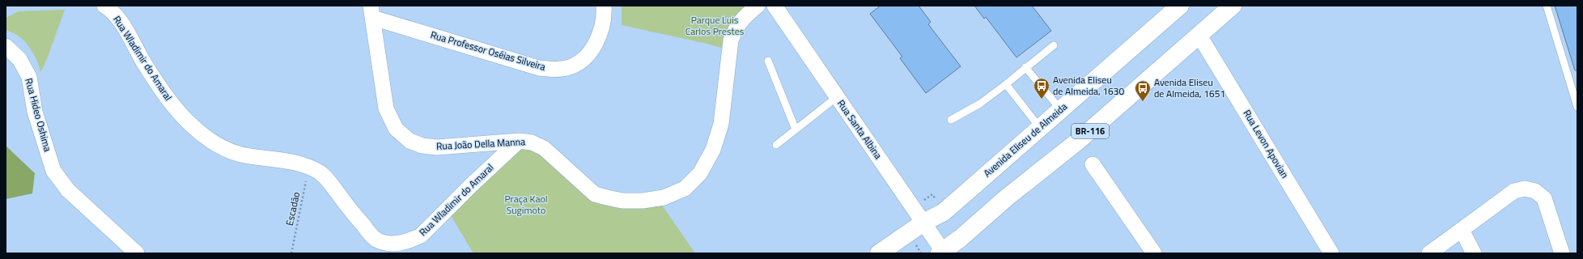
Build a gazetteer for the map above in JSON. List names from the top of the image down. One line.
{"streets":{"main road":["BR-116","Avenida Eliseu de Almeida"],"street":["Rua Professor Oséias Silveira","Rua Wladimir do Amaral","Rua Hideo Oshima","Rua Santa Albina","Rua João Della Manna","Rua Levon Apovian"],"path":["Escadão"]},"crossings":[["Rua Professor Oséias Silveira","Rua João Della Manna"],["Rua Wladimir do Amaral","Rua João Della Manna"],["Rua Wladimir do Amaral","Escadão"],["Rua Santa Albina","BR-116"],["Rua Santa Albina","Avenida Eliseu de Almeida"],["BR-116","Rua Levon Apovian"]],"parks":["Parque Luis Carlos Prestes","Praça Kaol Sugimoto"],"places":{"bus stop":["Avenida Eliseu de Almeida, 1630","Avenida Eliseu de Almeida, 1651"]}}
